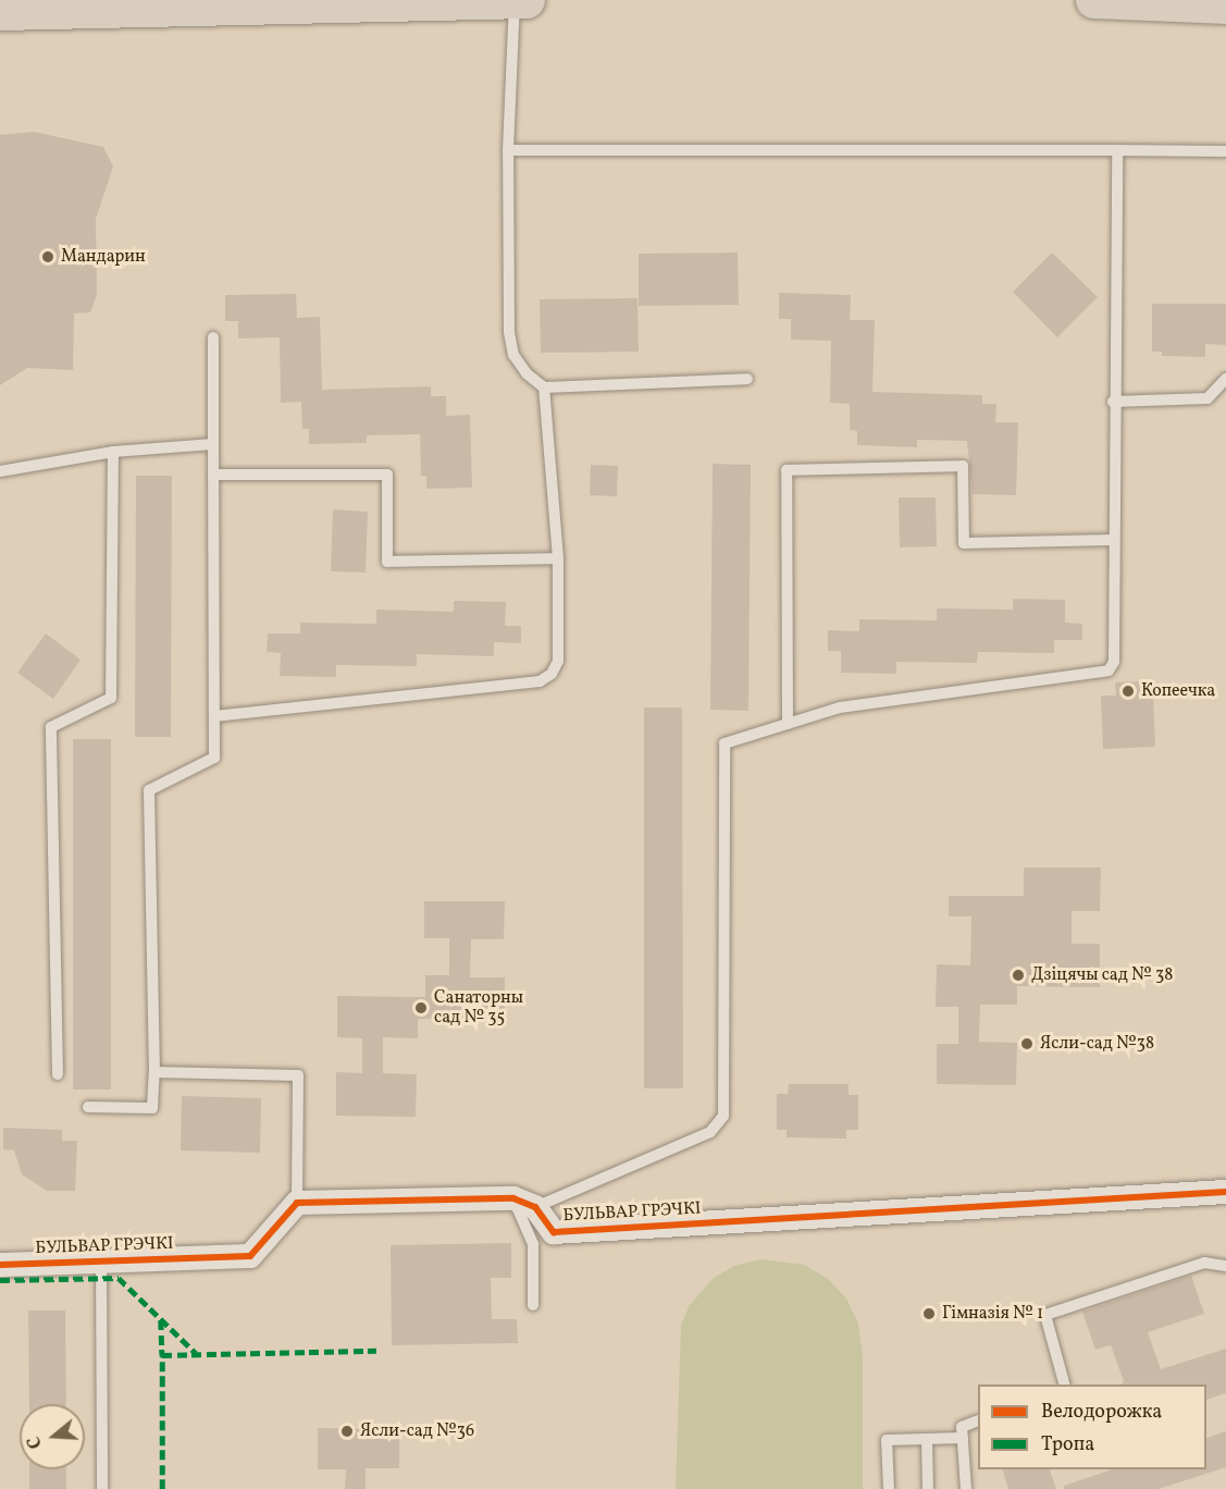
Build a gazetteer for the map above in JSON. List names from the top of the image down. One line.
{"streets":{"street":["БУЛЬВАР ГРЭЧКІ"]},"places":["Мандарин","Копеечка","Дзіцячы сад № 38","Санаторны сад № 35","Ясли-сад №38","Гімназія № 1","Ясли-сад №36"],"legend":["Велодорожка","Тропа"],"north":"left"}
